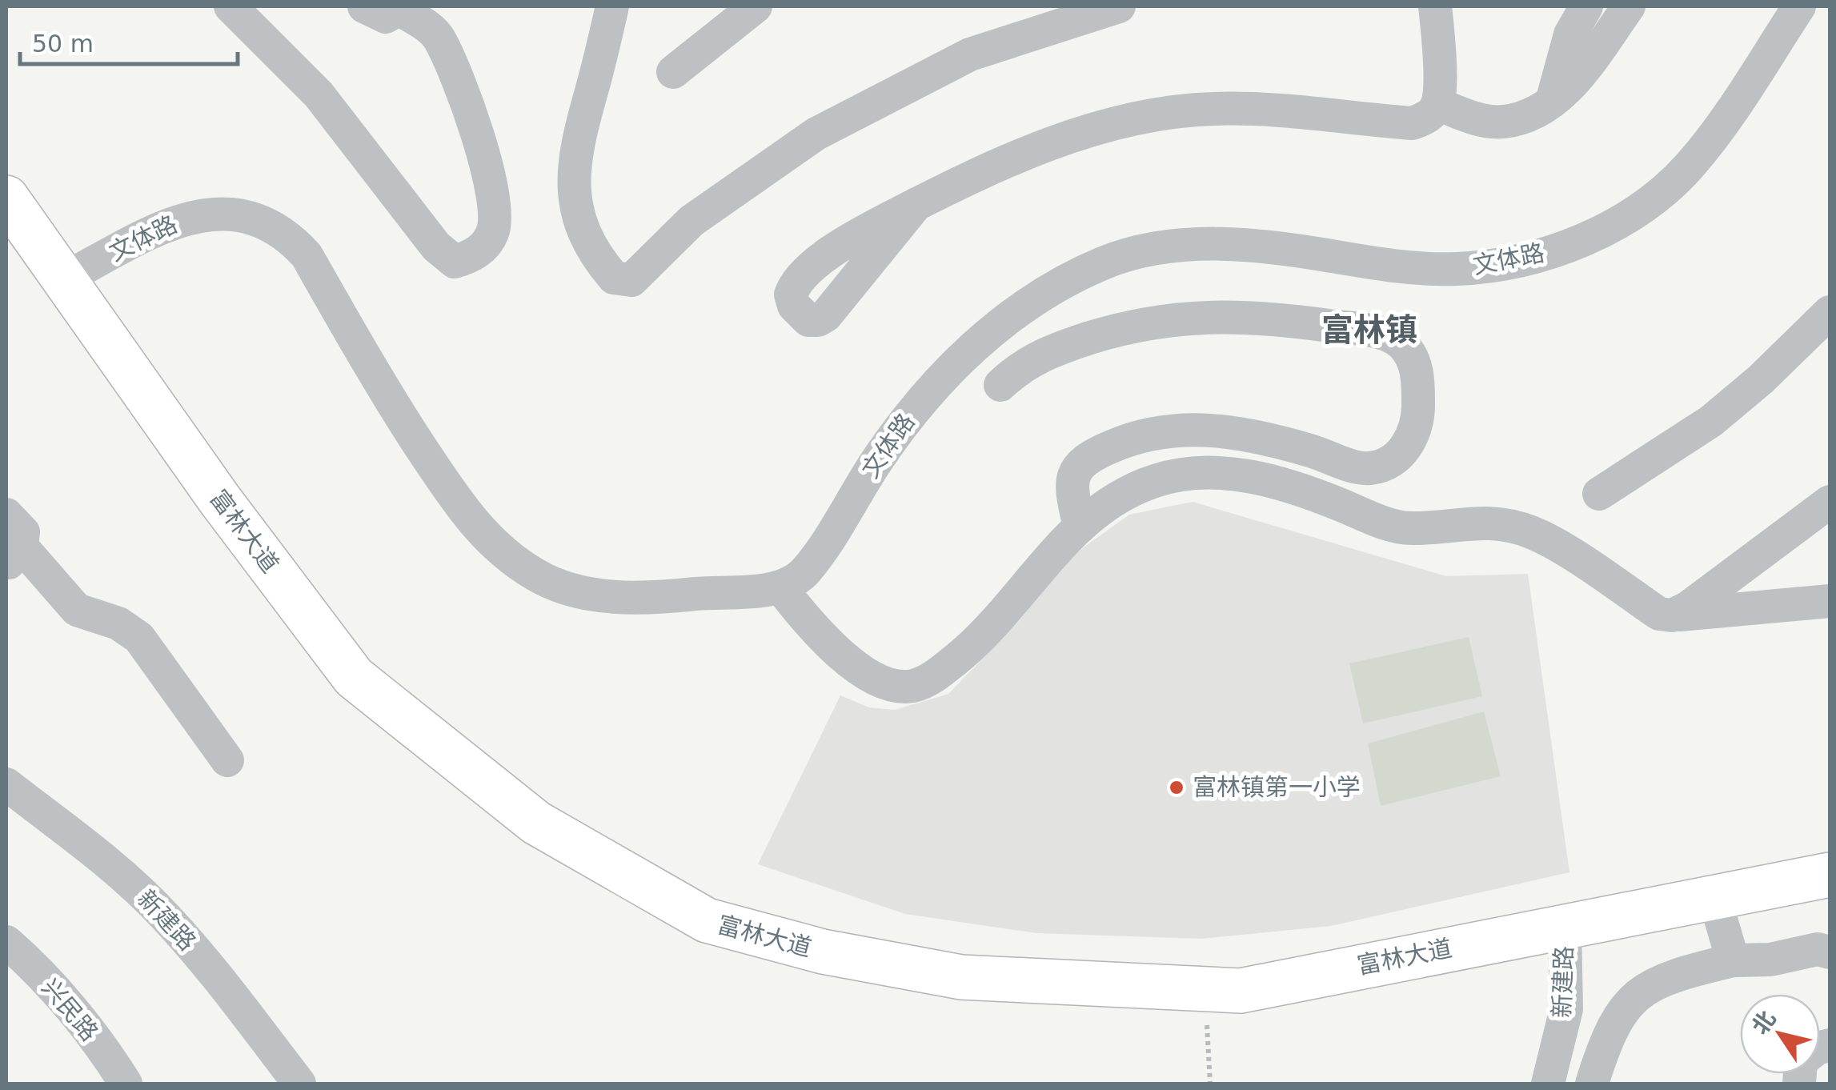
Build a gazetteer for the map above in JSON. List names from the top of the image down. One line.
{"streets":{"main road":["富林大道"],"street":["文体路","新建路","兴民路"]},"crossings":[["文体路","富林大道"],["富林大道","新建路"]],"districts":["富林镇"],"places":["富林镇第一小学"],"scale_bar":"50 m","north":"top left"}
